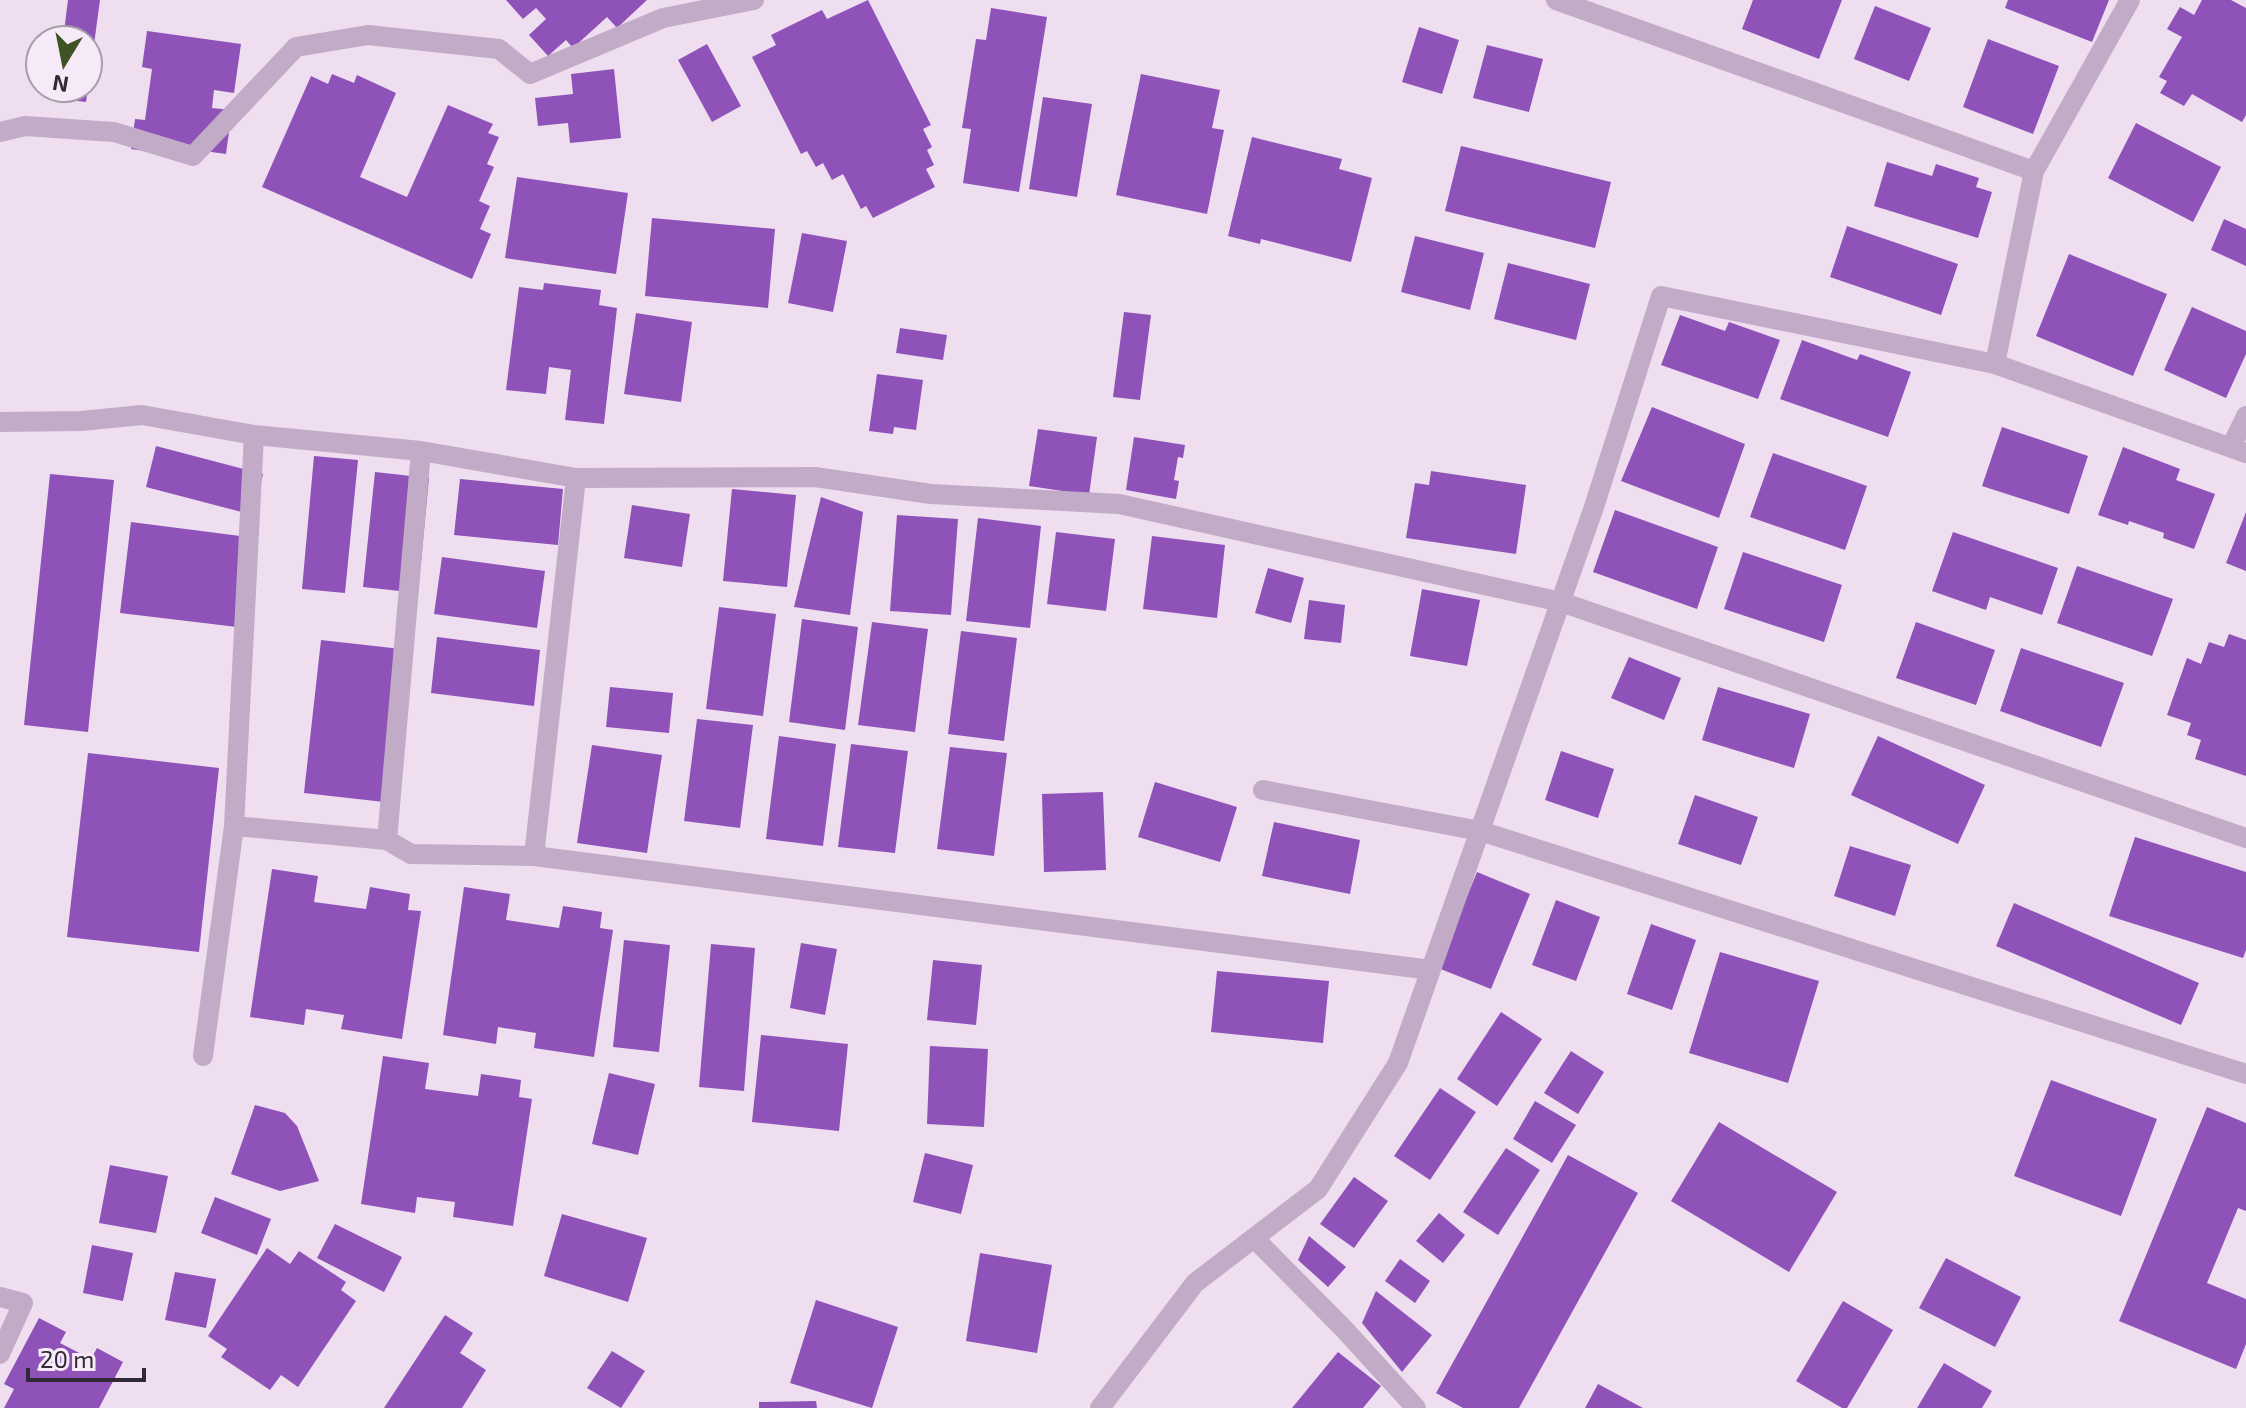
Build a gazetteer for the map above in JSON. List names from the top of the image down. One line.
{"scale_bar":"20 m","north":"bottom"}
